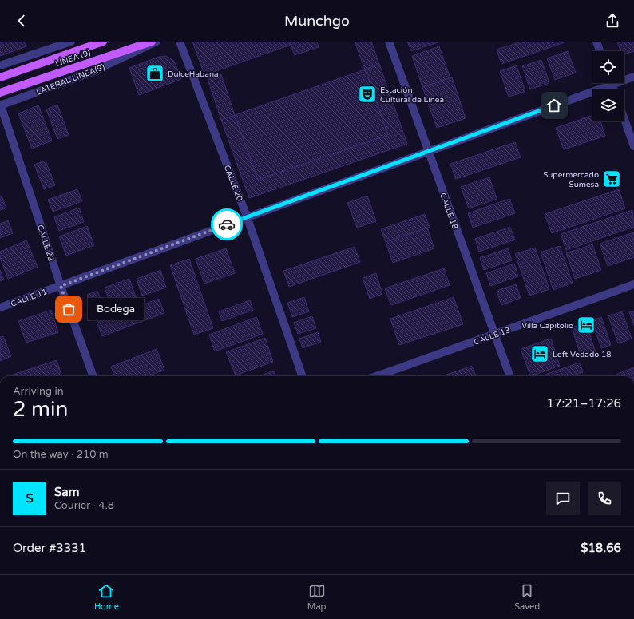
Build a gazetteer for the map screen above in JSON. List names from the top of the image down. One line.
{"streets":{"main road":["LÍNEA (9)"],"street":["LATERAL LÍNEA(9)","CALLE 20","CALLE 18","CALLE 22","CALLE 11","CALLE 13"]},"crossings":[["LATERAL LÍNEA(9)","CALLE 22"],["CALLE 20","CALLE 11"],["CALLE 18","CALLE 11"],["CALLE 18","CALLE 13"],["CALLE 22","CALLE 11"]],"places":{"shop":["DulceHabana"],"theatre":["Estación Cultural de Línea"],"supermarket":["Supermercado Sumesa"],"other":["Bodega"],"hotel":["Villa Capitolio","Loft Vedado 18"]},"page":{"header":"Munchgo","bubble":"Bodega","heading":["2 min","Arriving in","17:21–17:26"],"panel":["Sam","Courier · 4.8","Order #3331","$18.66"],"bar":"On the way · 210 m","round":"S","tabs":["Home","Map","Saved"]}}
